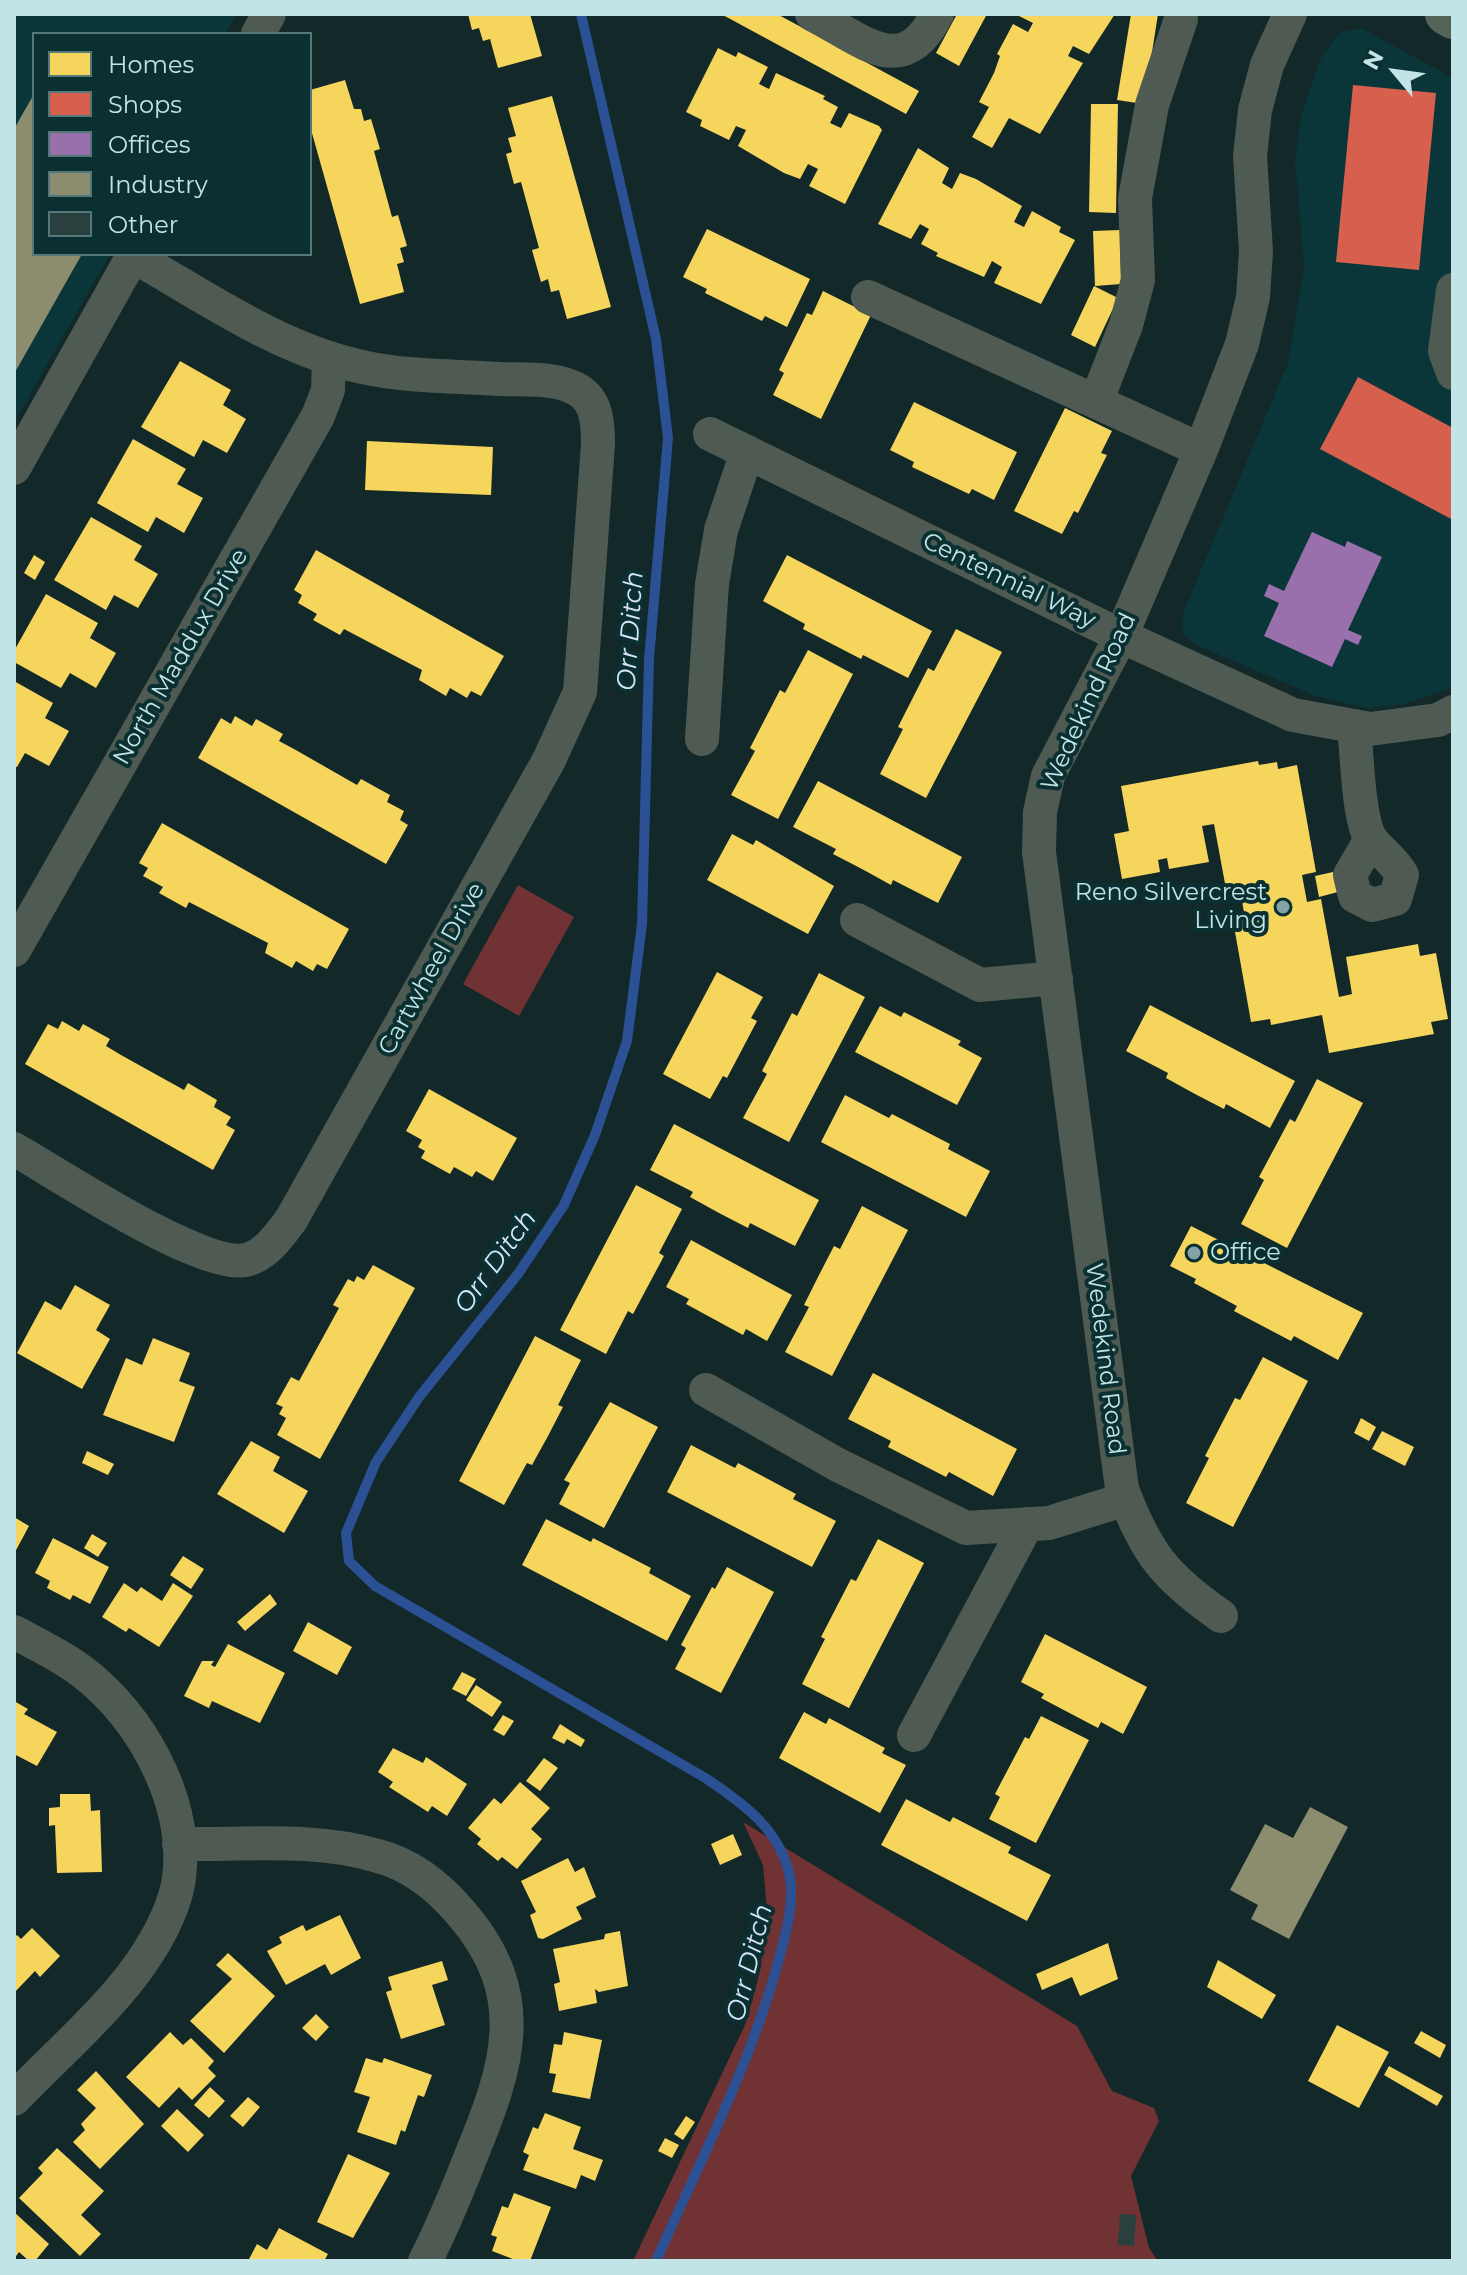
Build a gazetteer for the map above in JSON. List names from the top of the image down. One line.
{"streets":{"street":["Centennial Way","North Maddux Drive","Wedekind Road","Cartwheel Drive"]},"crossings":[["Centennial Way","Wedekind Road"],["North Maddux Drive","Cartwheel Drive"]],"water":["Orr Ditch"],"places":["Reno Silvercrest Living","Office"],"legend":["Homes","Shops","Offices","Industry","Other"],"north":"top left"}
